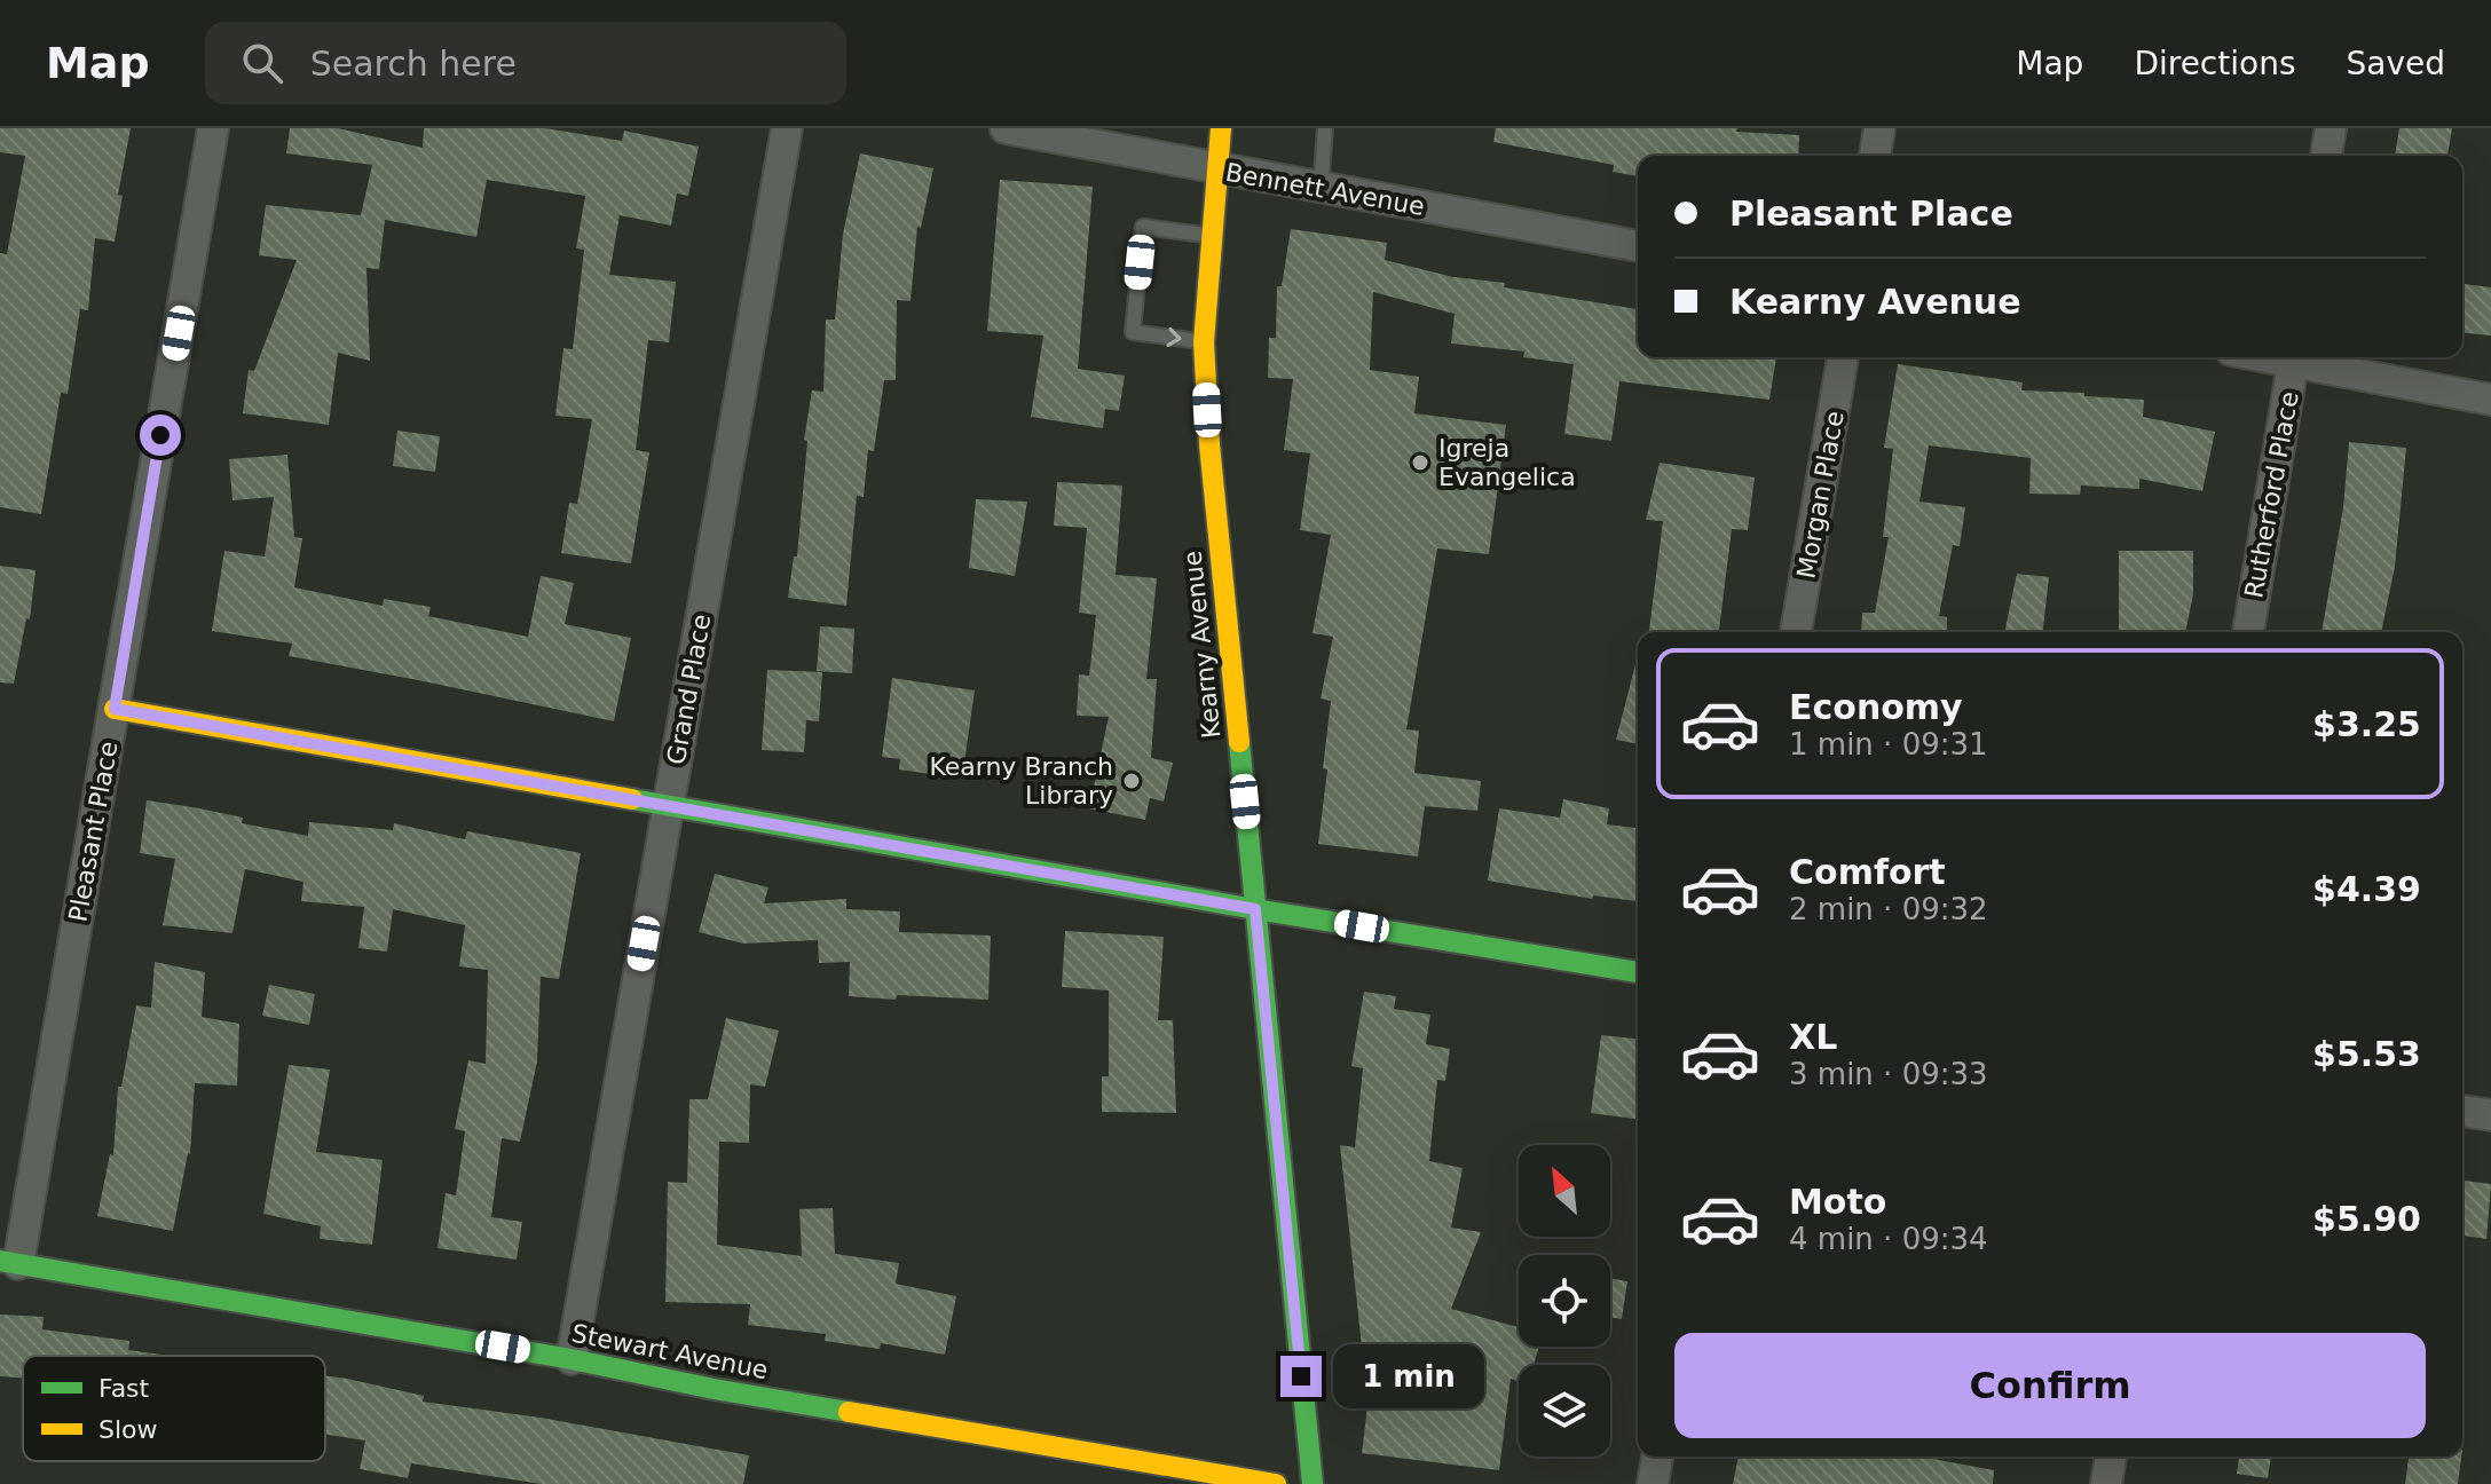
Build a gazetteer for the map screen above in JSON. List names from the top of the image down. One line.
{"streets":{"street":["Bennett Avenue","Morgan Place","Rutherford Place","Kearny Avenue","Grand Place","Pleasant Place","Stewart Avenue"]},"crossings":[["Bennett Avenue","Kearny Avenue"],["Grand Place","Stewart Avenue"],["Pleasant Place","Stewart Avenue"]],"places":["Igreja Evangelica","Kearny Branch Library"],"legend":["Fast","Slow"],"north":"top left","page":{"header":"Map","search":"Search here","nav":["Map","Directions","Saved"],"banner":["Pleasant Place","Kearny Avenue"],"list":[{"name":"Economy","note":"1 min · 09:31","value":"$3.25"},{"name":"Comfort","note":"2 min · 09:32","value":"$4.39"},{"name":"XL","note":"3 min · 09:33","value":"$5.53"},{"name":"Moto","note":"4 min · 09:34","value":"$5.90"}],"buttons":"Confirm","bubble":"1 min"}}
